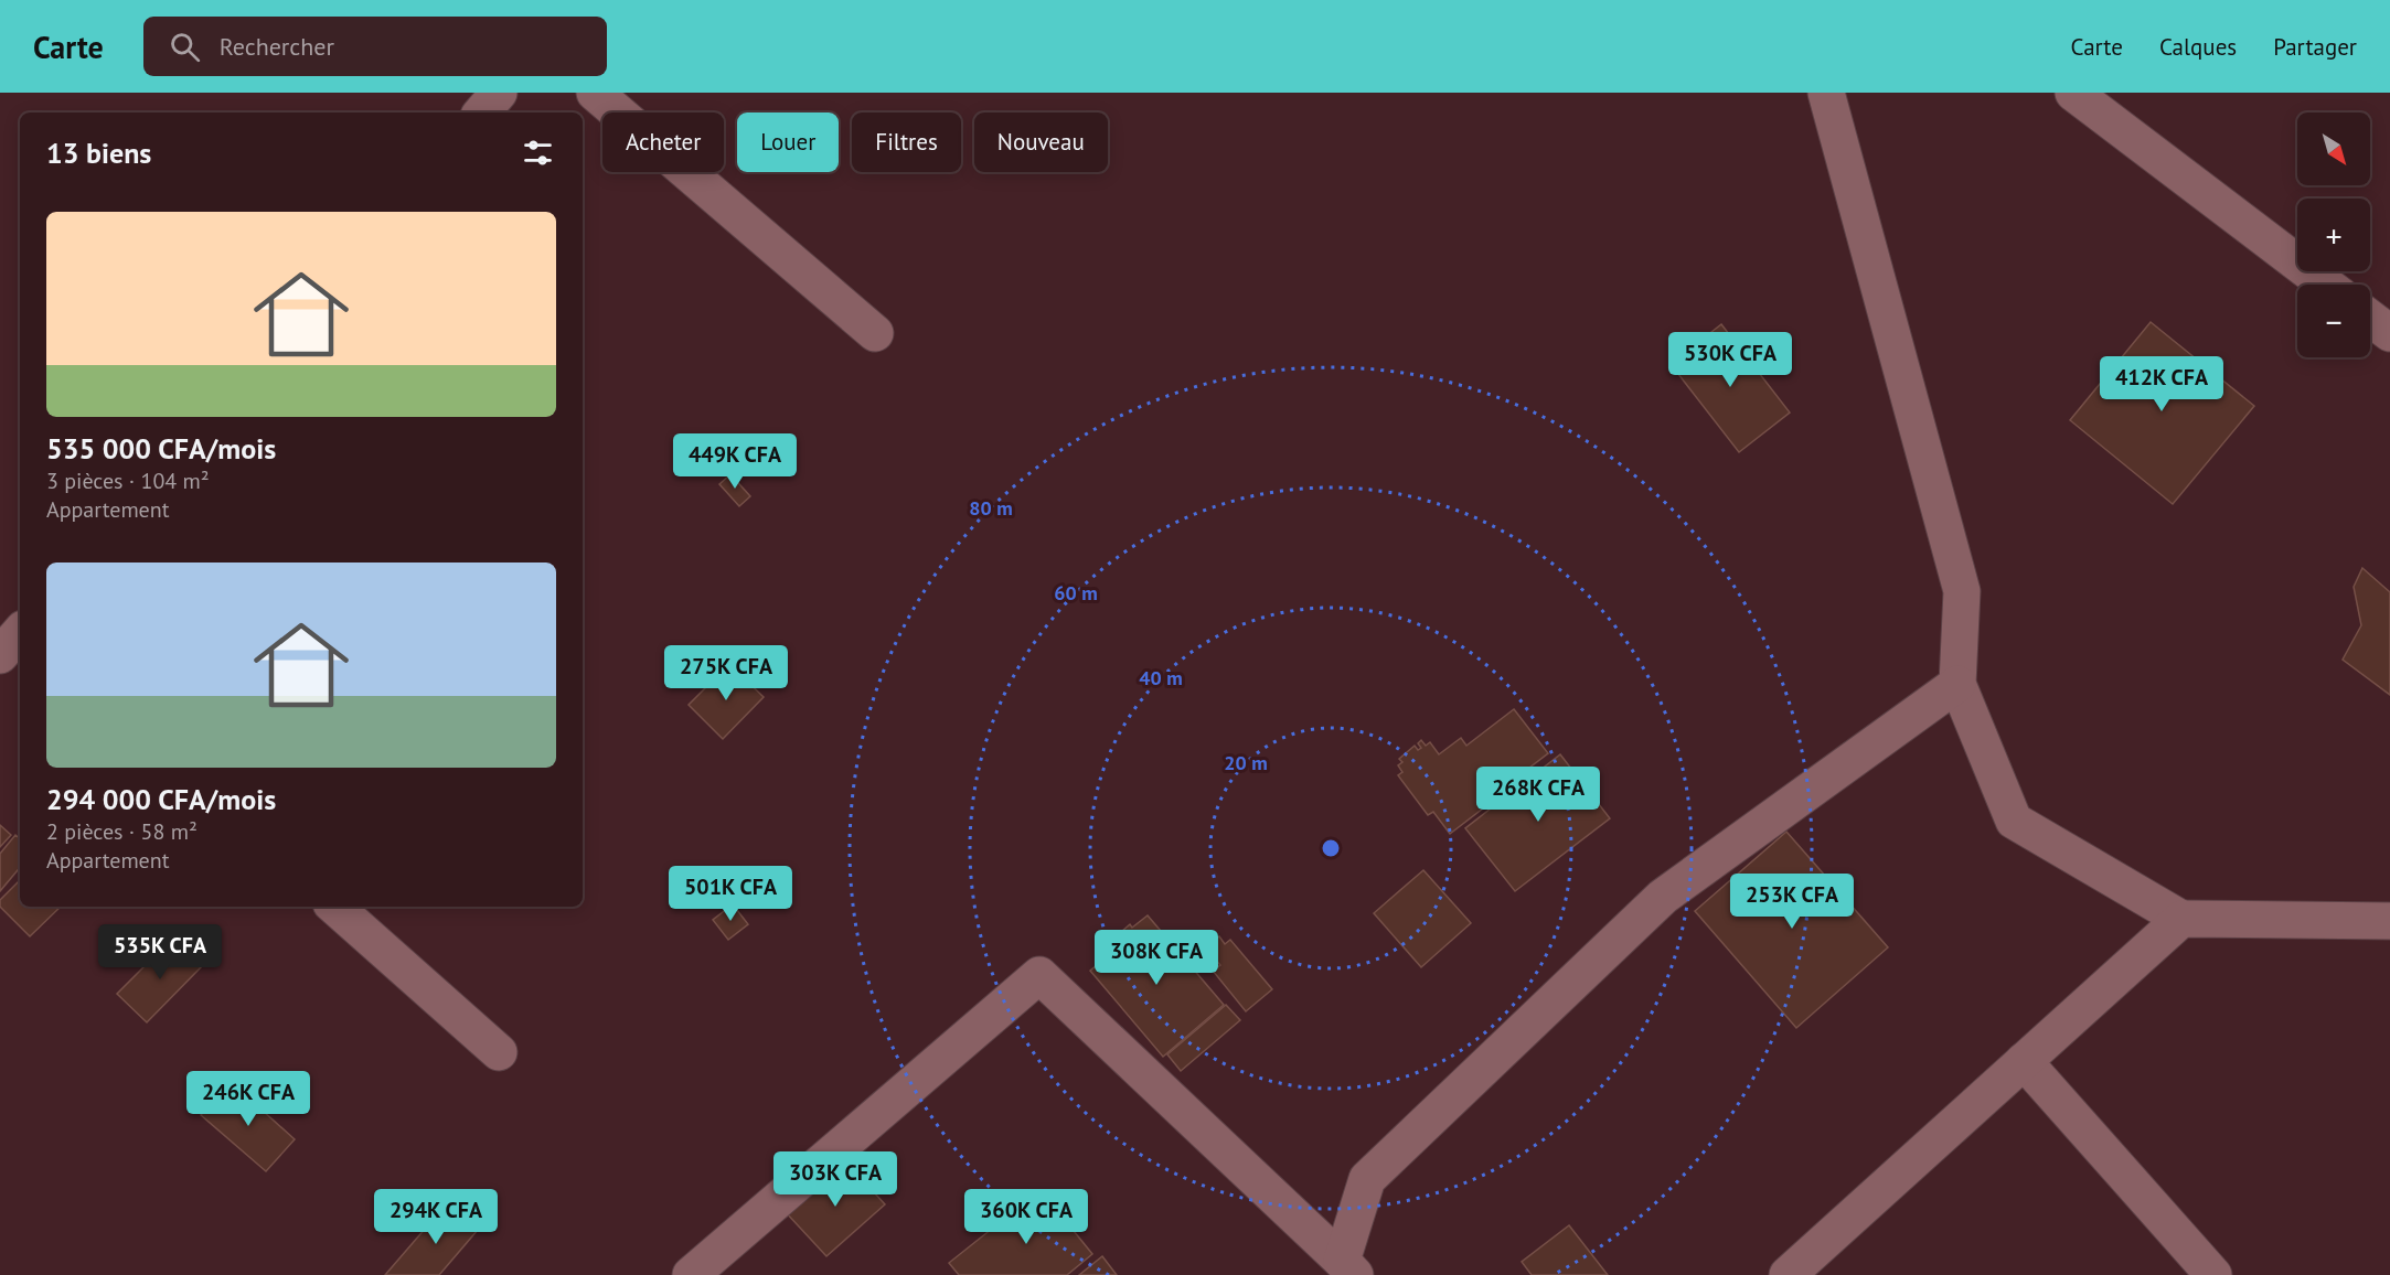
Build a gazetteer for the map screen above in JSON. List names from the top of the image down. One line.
{"north":"bottom right","page":{"header":"Carte","search":"Rechercher","nav":["Carte","Calques","Partager"],"map_buttons":["+","−"],"chip":["Acheter","Louer","Filtres","Nouveau"],"heading":"13 biens","list":[{"name":"535 000 CFA/mois","note":"3 pièces · 104 m² · Appartement"},{"name":"294 000 CFA/mois","note":"2 pièces · 58 m² · Appartement"}],"price":["530K CFA","412K CFA","449K CFA","275K CFA","268K CFA","501K CFA","253K CFA","535K CFA","308K CFA","246K CFA","303K CFA","294K CFA","360K CFA"]},"rings":["80 m","60 m","40 m","20 m"]}
